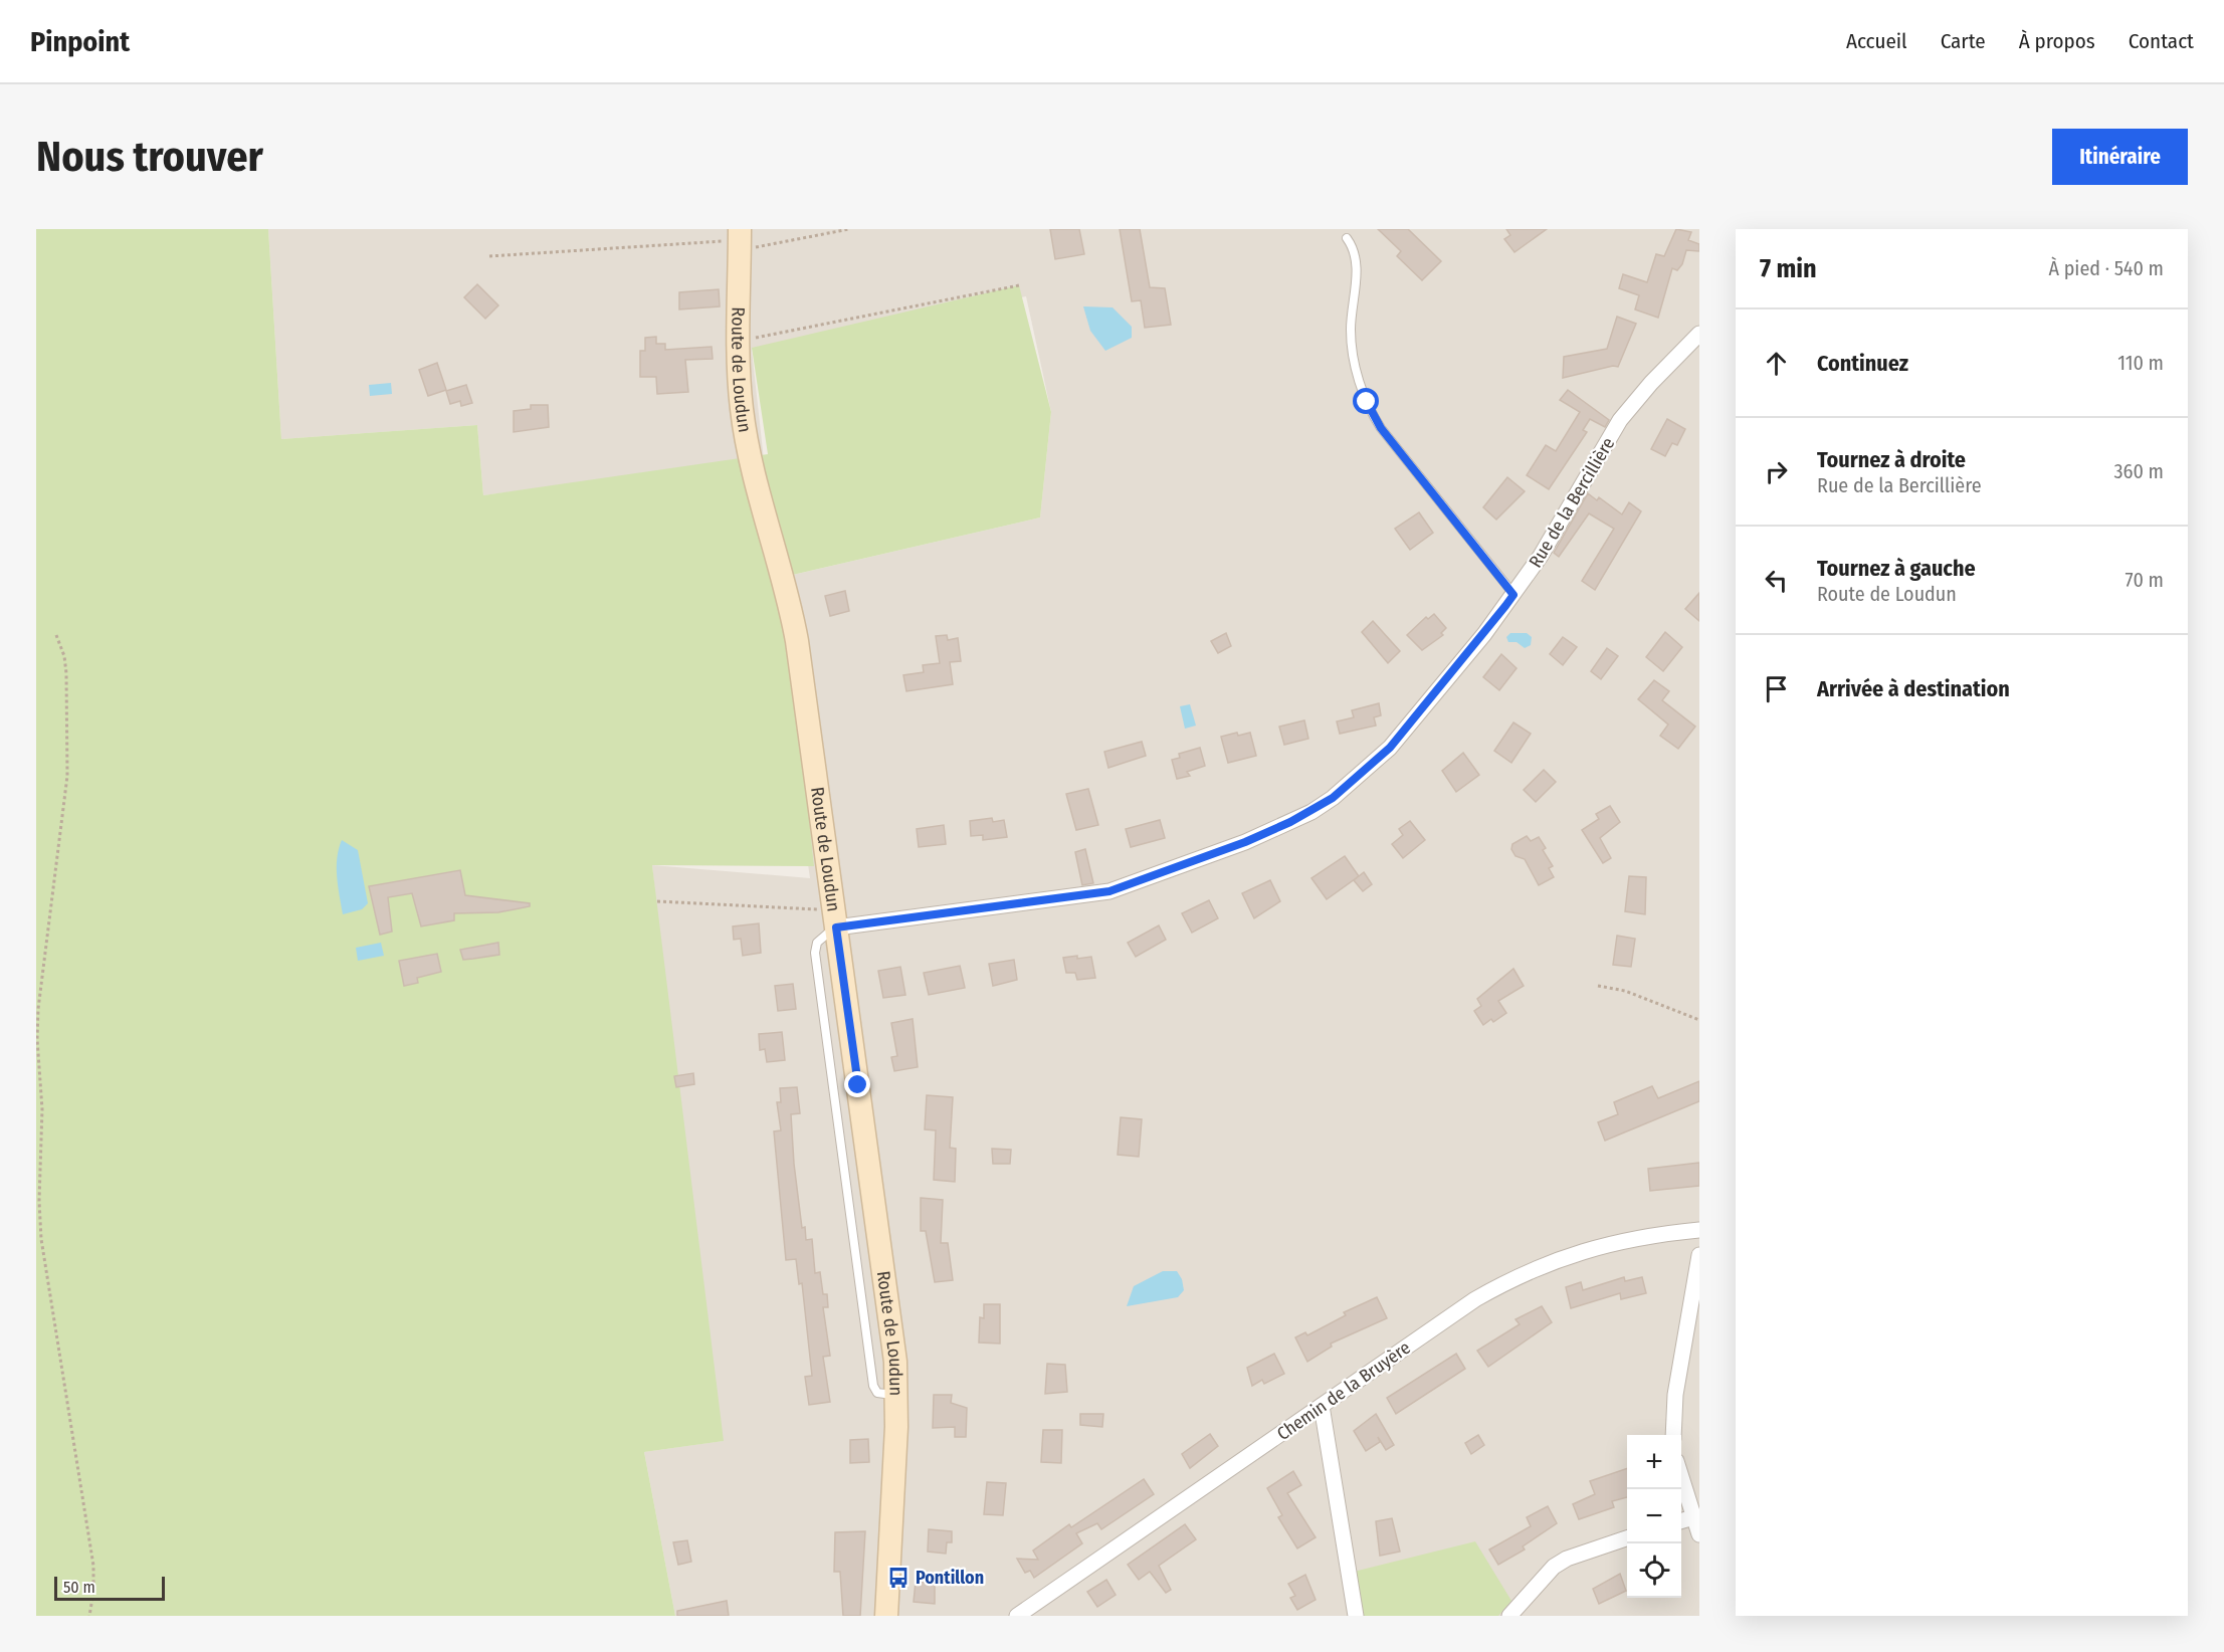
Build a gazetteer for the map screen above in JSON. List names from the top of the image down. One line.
{"streets":{"main road":["Route de Loudun"],"street":["Rue de la Bercillière","Chemin de la Bruyère"]},"crossings":[["Route de Loudun","Rue de la Bercillière"]],"places":{"bus stop":["Pontillon"]},"scale_bar":"50 m","page":{"header":"Pinpoint","nav":["Accueil","Carte","À propos","Contact"],"buttons":"Itinéraire","title":"Nous trouver","heading":["7 min","À pied · 540 m"],"list":[["Continuez","110 m"],["Tournez à droite","Rue de la Bercillière","360 m"],["Tournez à gauche","Route de Loudun","70 m"],"Arrivée à destination"],"map_buttons":["+","−"],"scale":"50 m"}}
